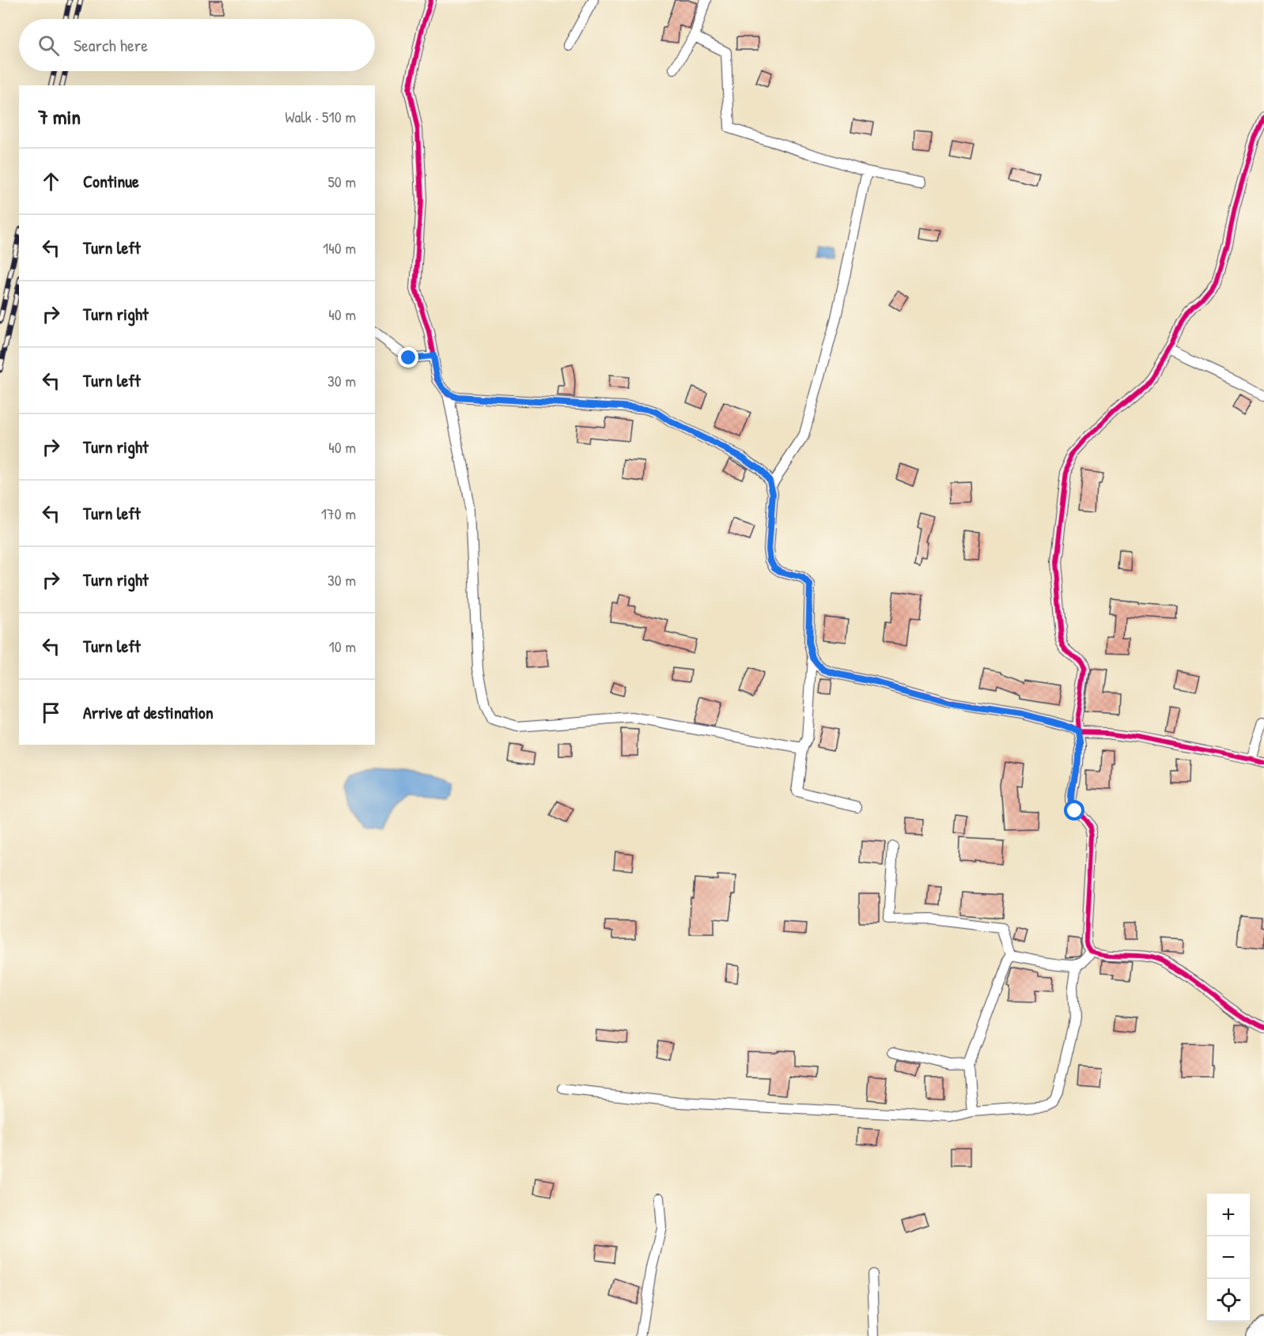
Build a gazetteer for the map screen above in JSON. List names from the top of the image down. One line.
{"page":{"search":"Search here","heading":["7 min","Walk · 510 m"],"list":[["Continue","50 m"],["Turn left","140 m"],["Turn right","40 m"],["Turn left","30 m"],["Turn right","40 m"],["Turn left","170 m"],["Turn right","30 m"],["Turn left","10 m"],"Arrive at destination"],"map_buttons":["+","−"]}}
